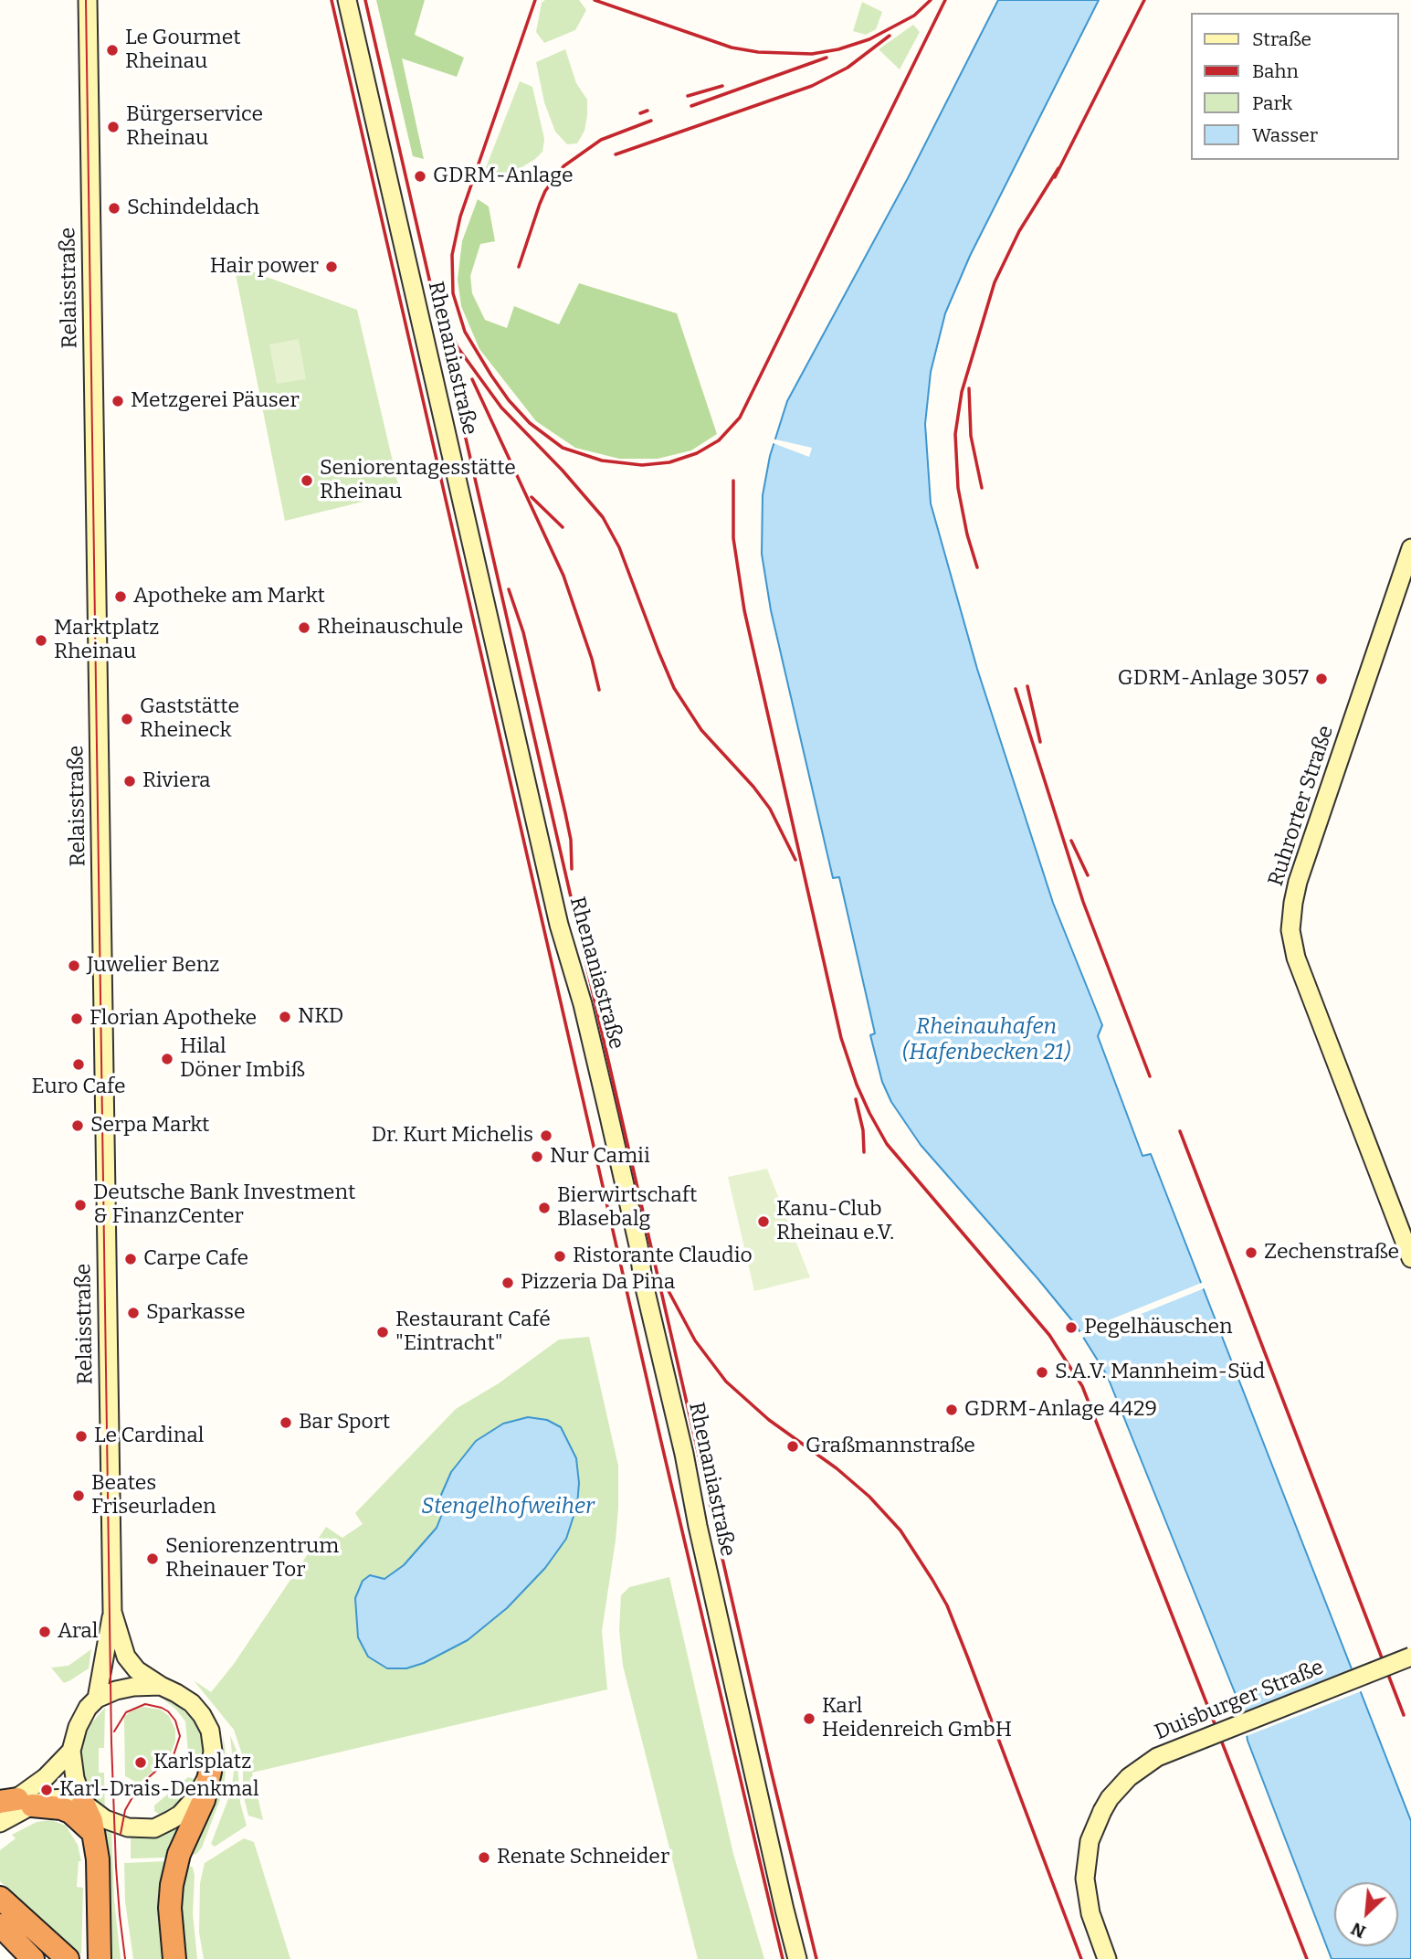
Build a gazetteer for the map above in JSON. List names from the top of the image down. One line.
{"streets":{"street":["Relaisstraße","Rhenaniastraße","Ruhrorter Straße","Duisburger Straße"]},"water":["Rheinauhafen (Hafenbecken 21)","Stengelhofweiher"],"places":["Le Gourmet Rheinau","Bürgerservice Rheinau","GDRM-Anlage","Schindeldach","Hair power","Metzgerei Päuser","Seniorentagesstätte Rheinau","Apotheke am Markt","Rheinauschule","Marktplatz Rheinau","GDRM-Anlage 3057","Gaststätte Rheineck","Riviera","Juwelier Benz","NKD","Florian Apotheke","Hilal Döner Imbiß","Euro Cafe","Serpa Markt","Dr. Kurt Michelis","Nur Camii","Deutsche Bank Investment & FinanzCenter","Bierwirtschaft Blasebalg","Kanu-Club Rheinau e.V.","Zechenstraße","Ristorante Claudio","Carpe Cafe","Pizzeria Da Pina","Sparkasse","Pegelhäuschen","Restaurant Café \"Eintracht\"","S.A.V. Mannheim-Süd","GDRM-Anlage 4429","Bar Sport","Le Cardinal","Graßmannstraße","Beates Friseurladen","Seniorenzentrum Rheinauer Tor","Aral","Karl Heidenreich GmbH","Karlsplatz","Karl-Drais-Denkmal","Renate Schneider"],"legend":["Straße","Bahn","Park","Wasser"],"north":"bottom left"}
